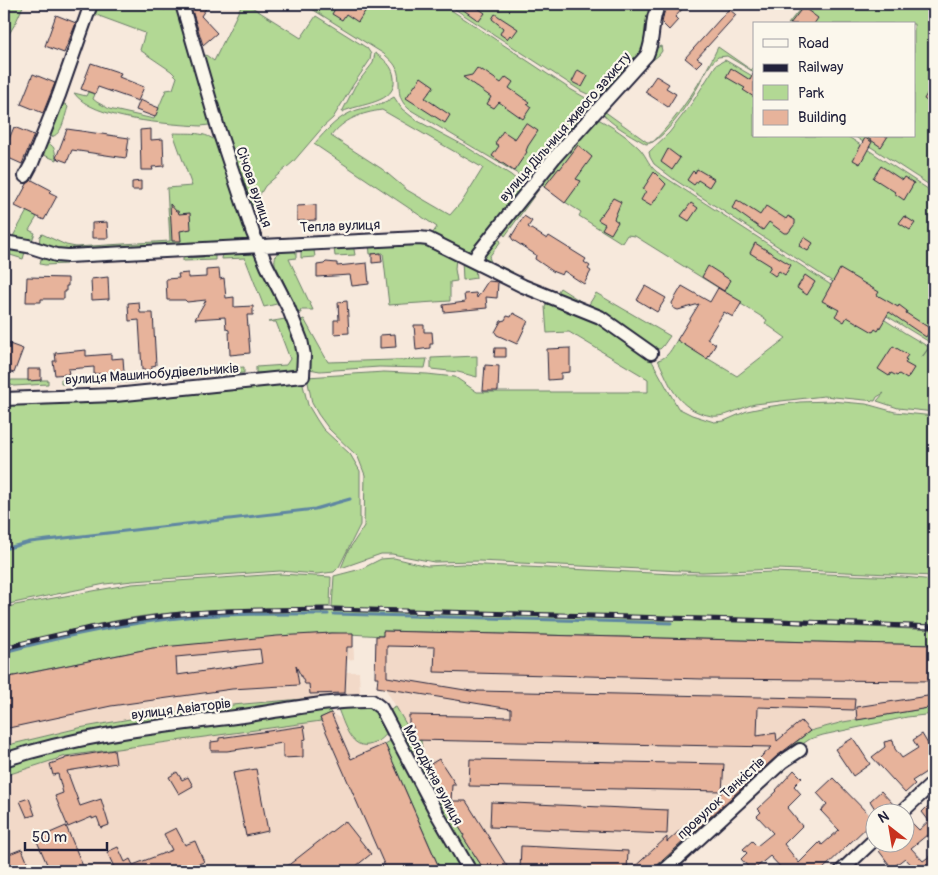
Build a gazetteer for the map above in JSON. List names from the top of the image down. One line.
{"streets":{"street":["вулиця Дільниця живого захисту","Січова вулиця","Тепла вулиця","вулиця Машинобудівельників","вулиця Авіаторів","Молодіжна вулиця","провулок Танкістів"]},"crossings":[["вулиця Дільниця живого захисту","Тепла вулиця"],["Січова вулиця","Тепла вулиця"],["Січова вулиця","вулиця Машинобудівельників"],["вулиця Авіаторів","Молодіжна вулиця"]],"legend":["Road","Railway","Park","Building"],"scale_bar":"50 m","north":"top left"}
